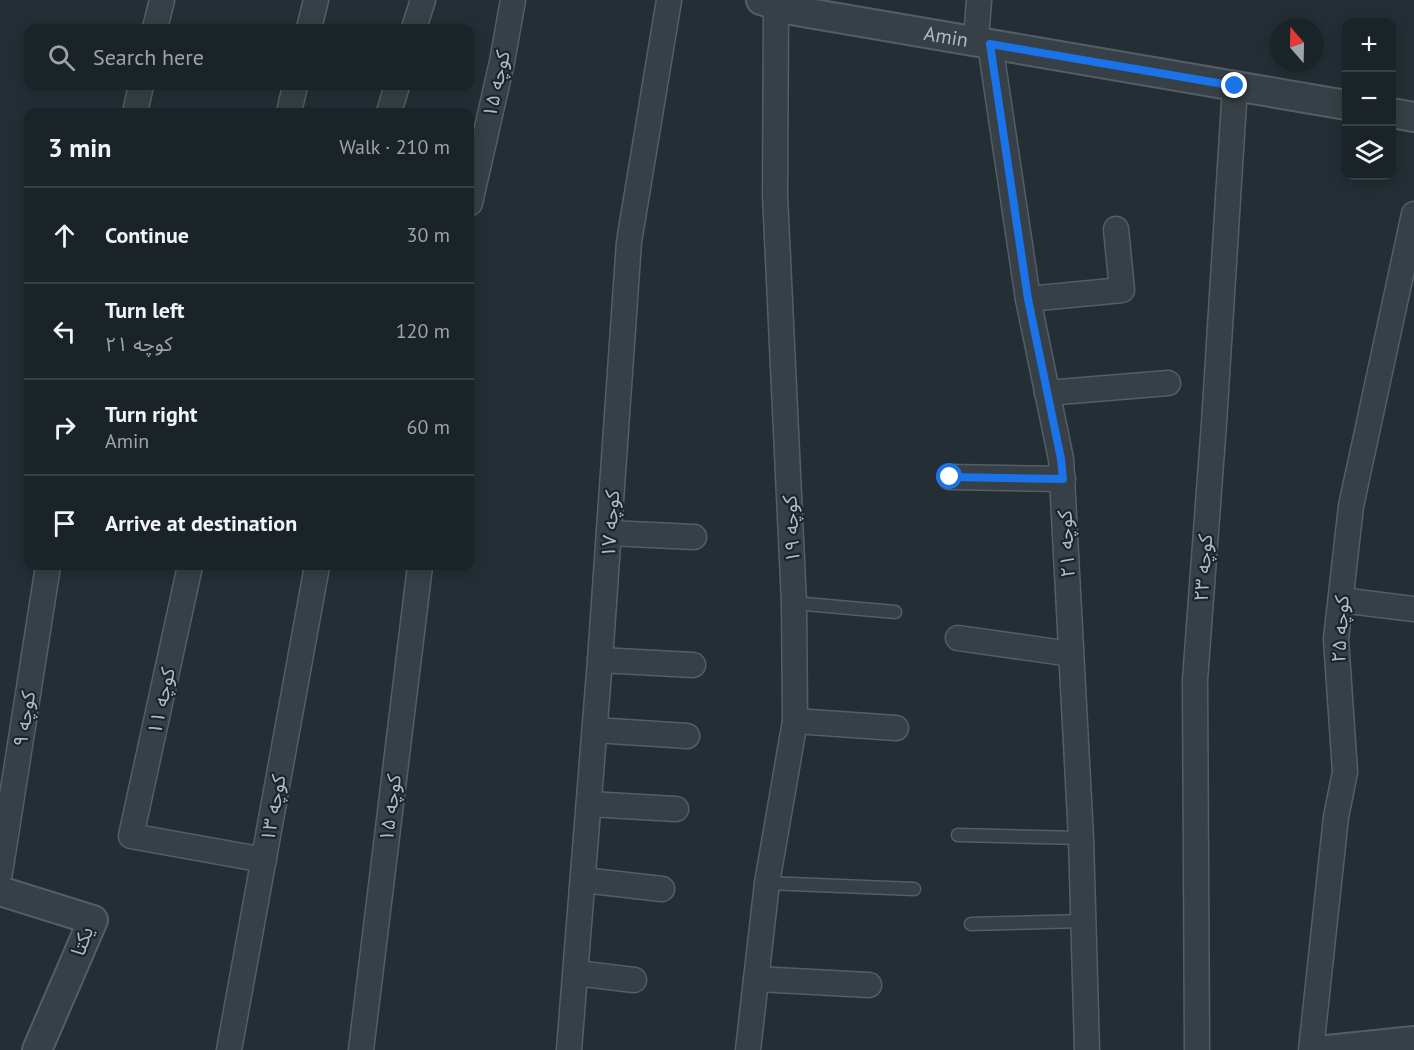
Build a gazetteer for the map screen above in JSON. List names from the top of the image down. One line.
{"streets":{"street":["Amin","کوچه ۱۵","کوچه ۱۷","کوچه ۱۹","کوچه ۲۱","کوچه ۲۳","کوچه ۲۵","کوچه ۱۱","کوچه ۹","کوچه ۱۳","یکتا"]},"crossings":[["Amin","کوچه ۱۹"],["Amin","کوچه ۲۱"],["Amin","کوچه ۲۳"],["کوچه ۱۱","کوچه ۱۳"]],"north":"top","page":{"map_buttons":["+","−"],"search":"Search here","heading":["3 min","Walk · 210 m"],"list":[["Continue","30 m"],["Turn left","کوچه ۲۱","120 m"],["Turn right","Amin","60 m"],"Arrive at destination"]}}
